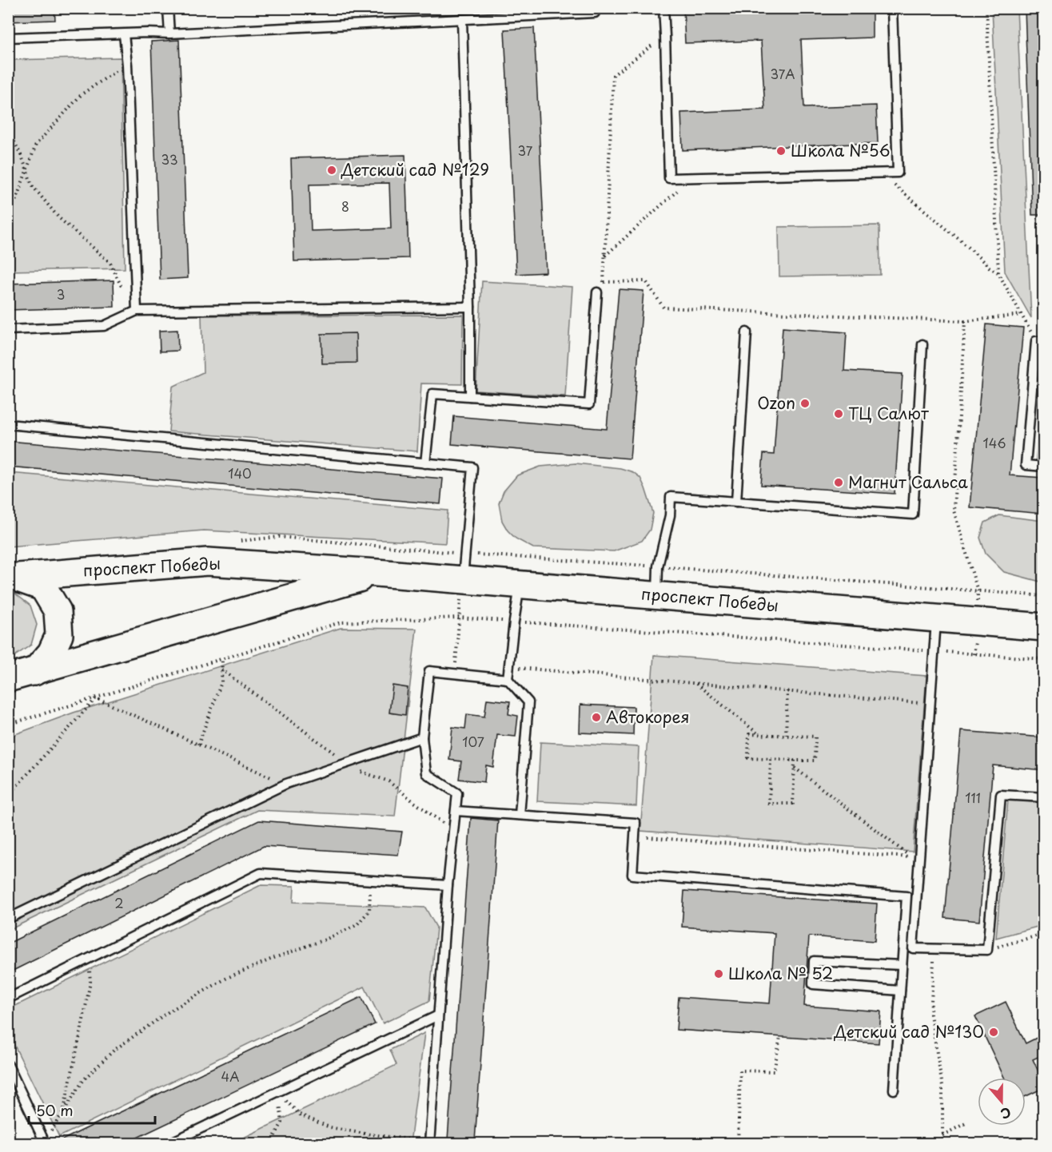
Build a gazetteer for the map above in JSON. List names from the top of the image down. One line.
{"streets":{"main road":["проспект Победы"]},"places":["Школа №56","Детский сад №129","Ozon","ТЦ Салют","Магнит Сальса","Автокорея","Школа № 52","Детский сад №130"],"house_numbers":["37А","37","33","8","3","146","140","107","111","2","4А"],"scale_bar":"50 m","north":"bottom"}
